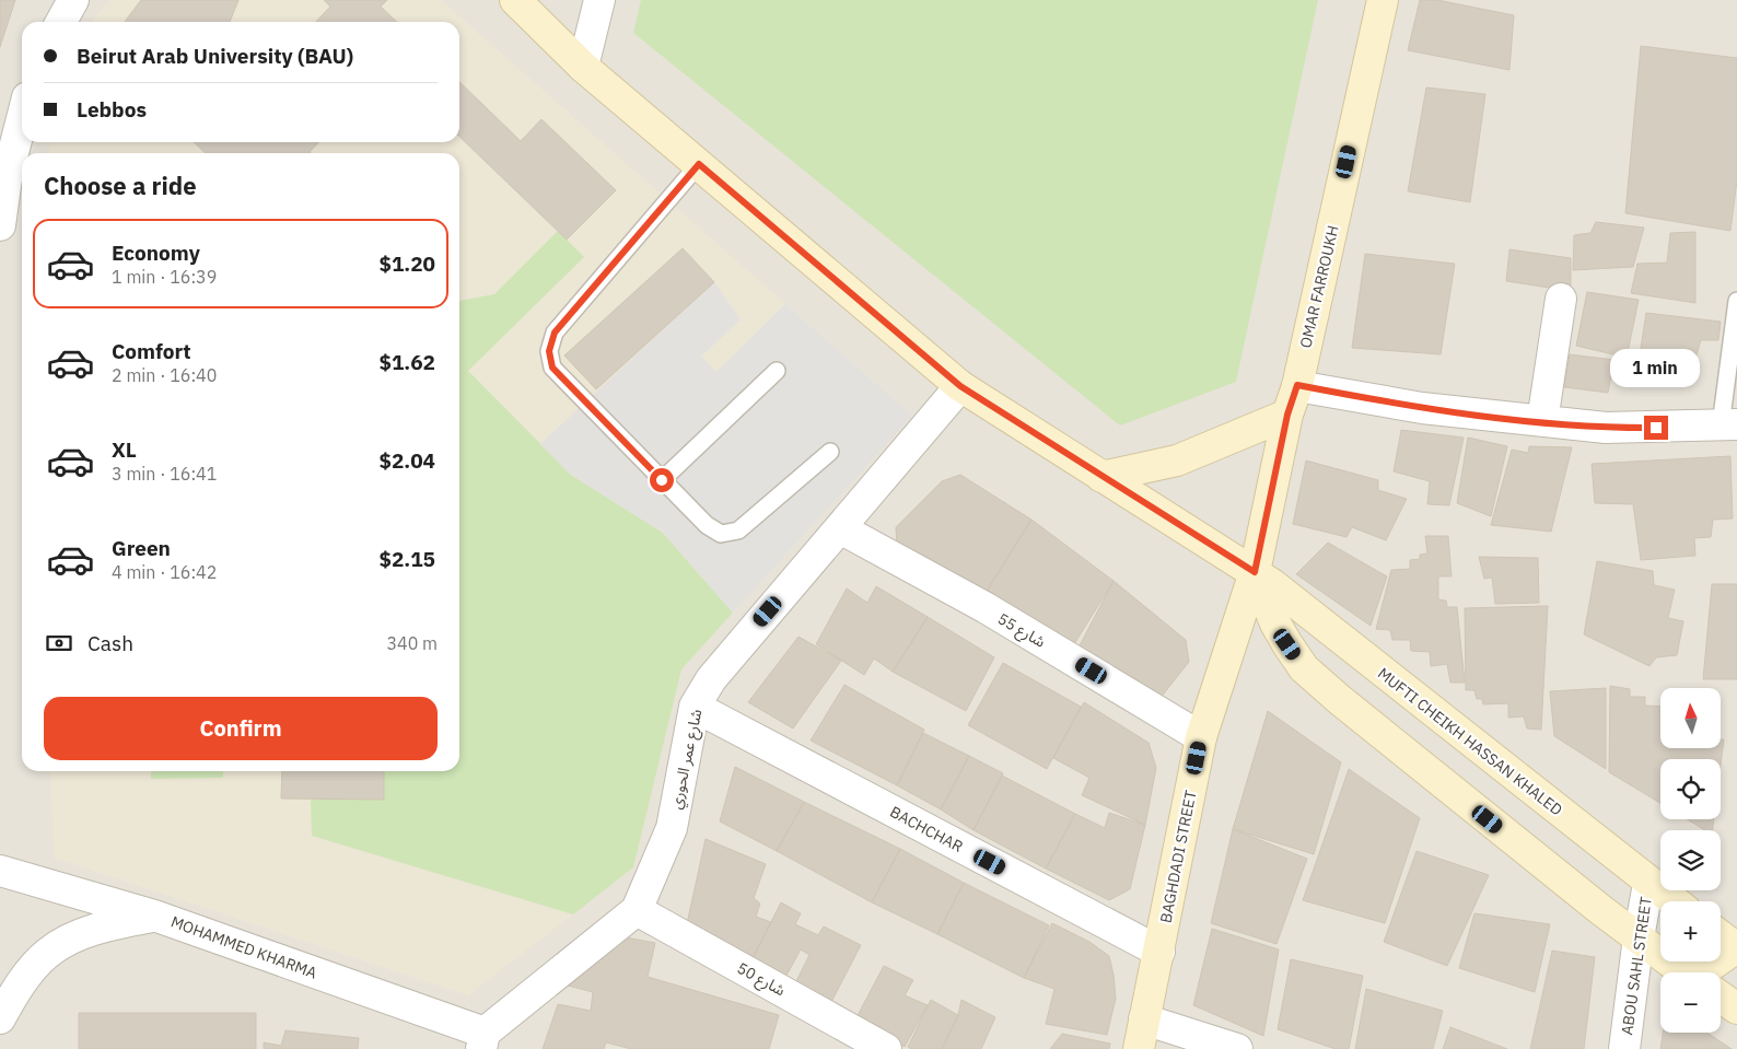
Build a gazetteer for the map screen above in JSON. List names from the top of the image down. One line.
{"streets":{"main road":["OMAR FARROUKH","MUFTI CHEIKH HASSAN KHALED","BAGHDADI STREET"],"street":["شارع 55","شارع عمر الحوري","BACHCHAR","MOHAMMED KHARMA","ABOU SAHL STREET","شارع 50"]},"crossings":[["OMAR FARROUKH","MUFTI CHEIKH HASSAN KHALED"],["OMAR FARROUKH","BAGHDADI STREET"],["شارع 55","شارع عمر الحوري"],["شارع 55","BAGHDADI STREET"],["MUFTI CHEIKH HASSAN KHALED","شارع عمر الحوري"],["MUFTI CHEIKH HASSAN KHALED","BAGHDADI STREET"],["MUFTI CHEIKH HASSAN KHALED","ABOU SAHL STREET"],["شارع عمر الحوري","BACHCHAR"],["شارع عمر الحوري","MOHAMMED KHARMA"],["شارع عمر الحوري","شارع 50"],["BACHCHAR","BAGHDADI STREET"]],"north":"top","page":{"banner":["Beirut Arab University (BAU)","Lebbos"],"heading":"Choose a ride","list":[{"name":"Economy","note":"1 min · 16:39","value":"$1.20"},{"name":"Comfort","note":"2 min · 16:40","value":"$1.62"},{"name":"XL","note":"3 min · 16:41","value":"$2.04"},{"name":"Green","note":"4 min · 16:42","value":"$2.15"}],"bubble":"1 min","pay":["Cash","340 m"],"buttons":"Confirm","map_buttons":["+","−"]}}
